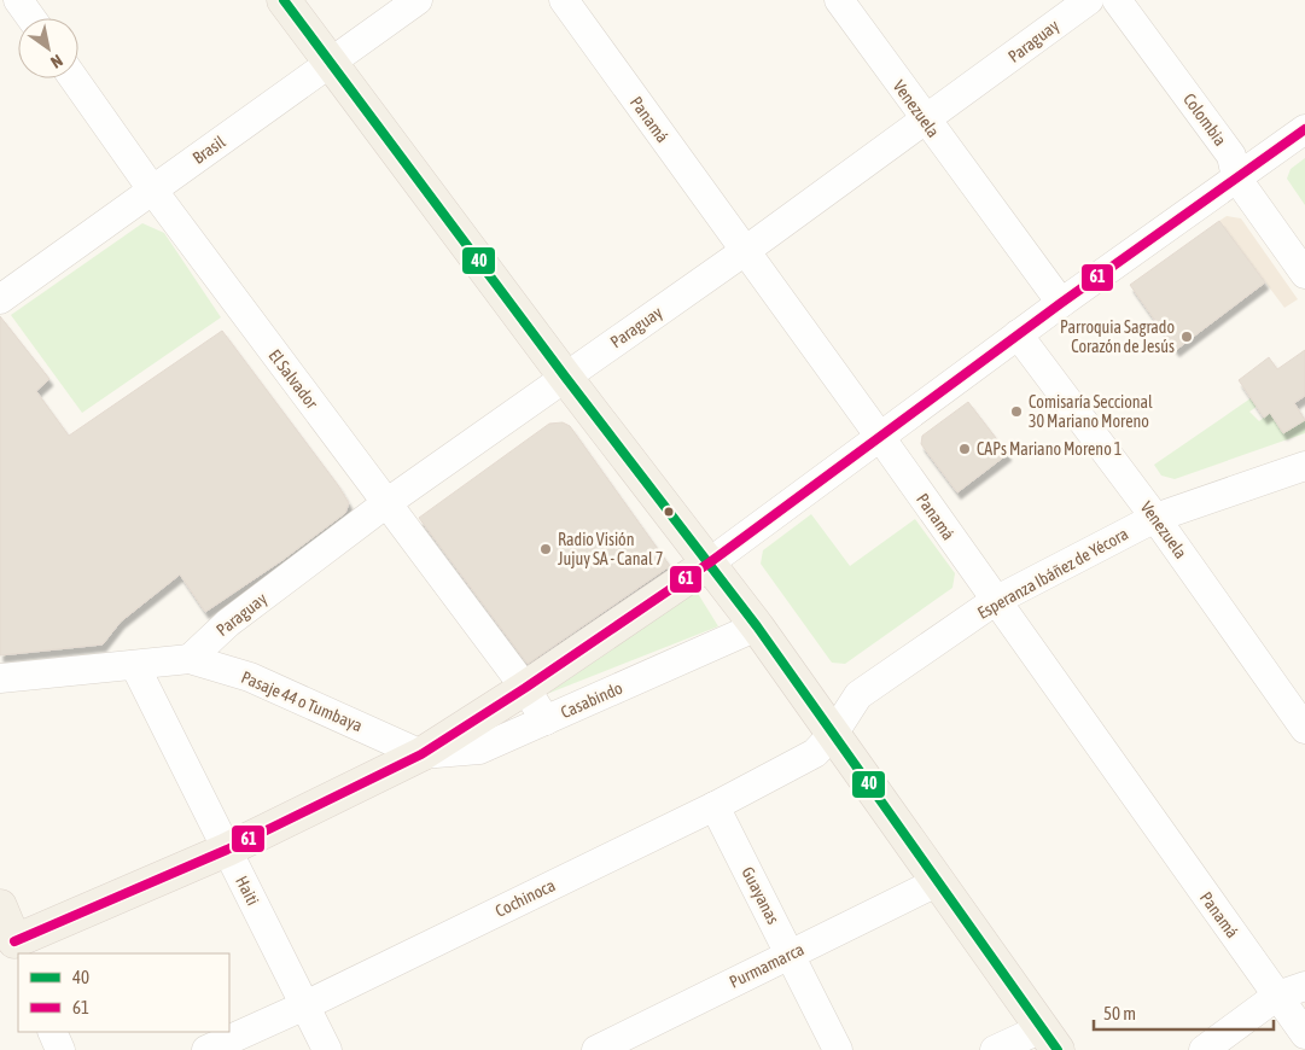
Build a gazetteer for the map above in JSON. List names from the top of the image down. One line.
{"streets":{"main road":["Casabindo"],"street":["Paraguay","Venezuela","Panamá","Colombia","Brasil","El Salvador","Esperanza Ibáñez de Yécora","Pasaje 44 o Tumbaya","Haiti","Guayanas","Cochinoca","Purmamarca"]},"crossings":[["Paraguay","Venezuela"],["Paraguay","Panamá"],["Paraguay","El Salvador"],["Paraguay","Pasaje 44 o Tumbaya"],["Venezuela","Esperanza Ibáñez de Yécora"],["Panamá","Esperanza Ibáñez de Yécora"],["Brasil","El Salvador"],["El Salvador","Casabindo"],["Esperanza Ibáñez de Yécora","Cochinoca"],["Casabindo","Pasaje 44 o Tumbaya"],["Casabindo","Haiti"],["Pasaje 44 o Tumbaya","Haiti"],["Haiti","Cochinoca"],["Guayanas","Cochinoca"],["Guayanas","Purmamarca"]],"places":["Parroquia Sagrado Corazón de Jesús","Comisaría Seccional 30 Mariano Moreno","CAPs Mariano Moreno 1","Radio Visión Jujuy SA - Canal 7"],"lines":["transit line 40","transit line 61"],"legend":["40","61"],"scale_bar":"50 m","north":"bottom right"}
